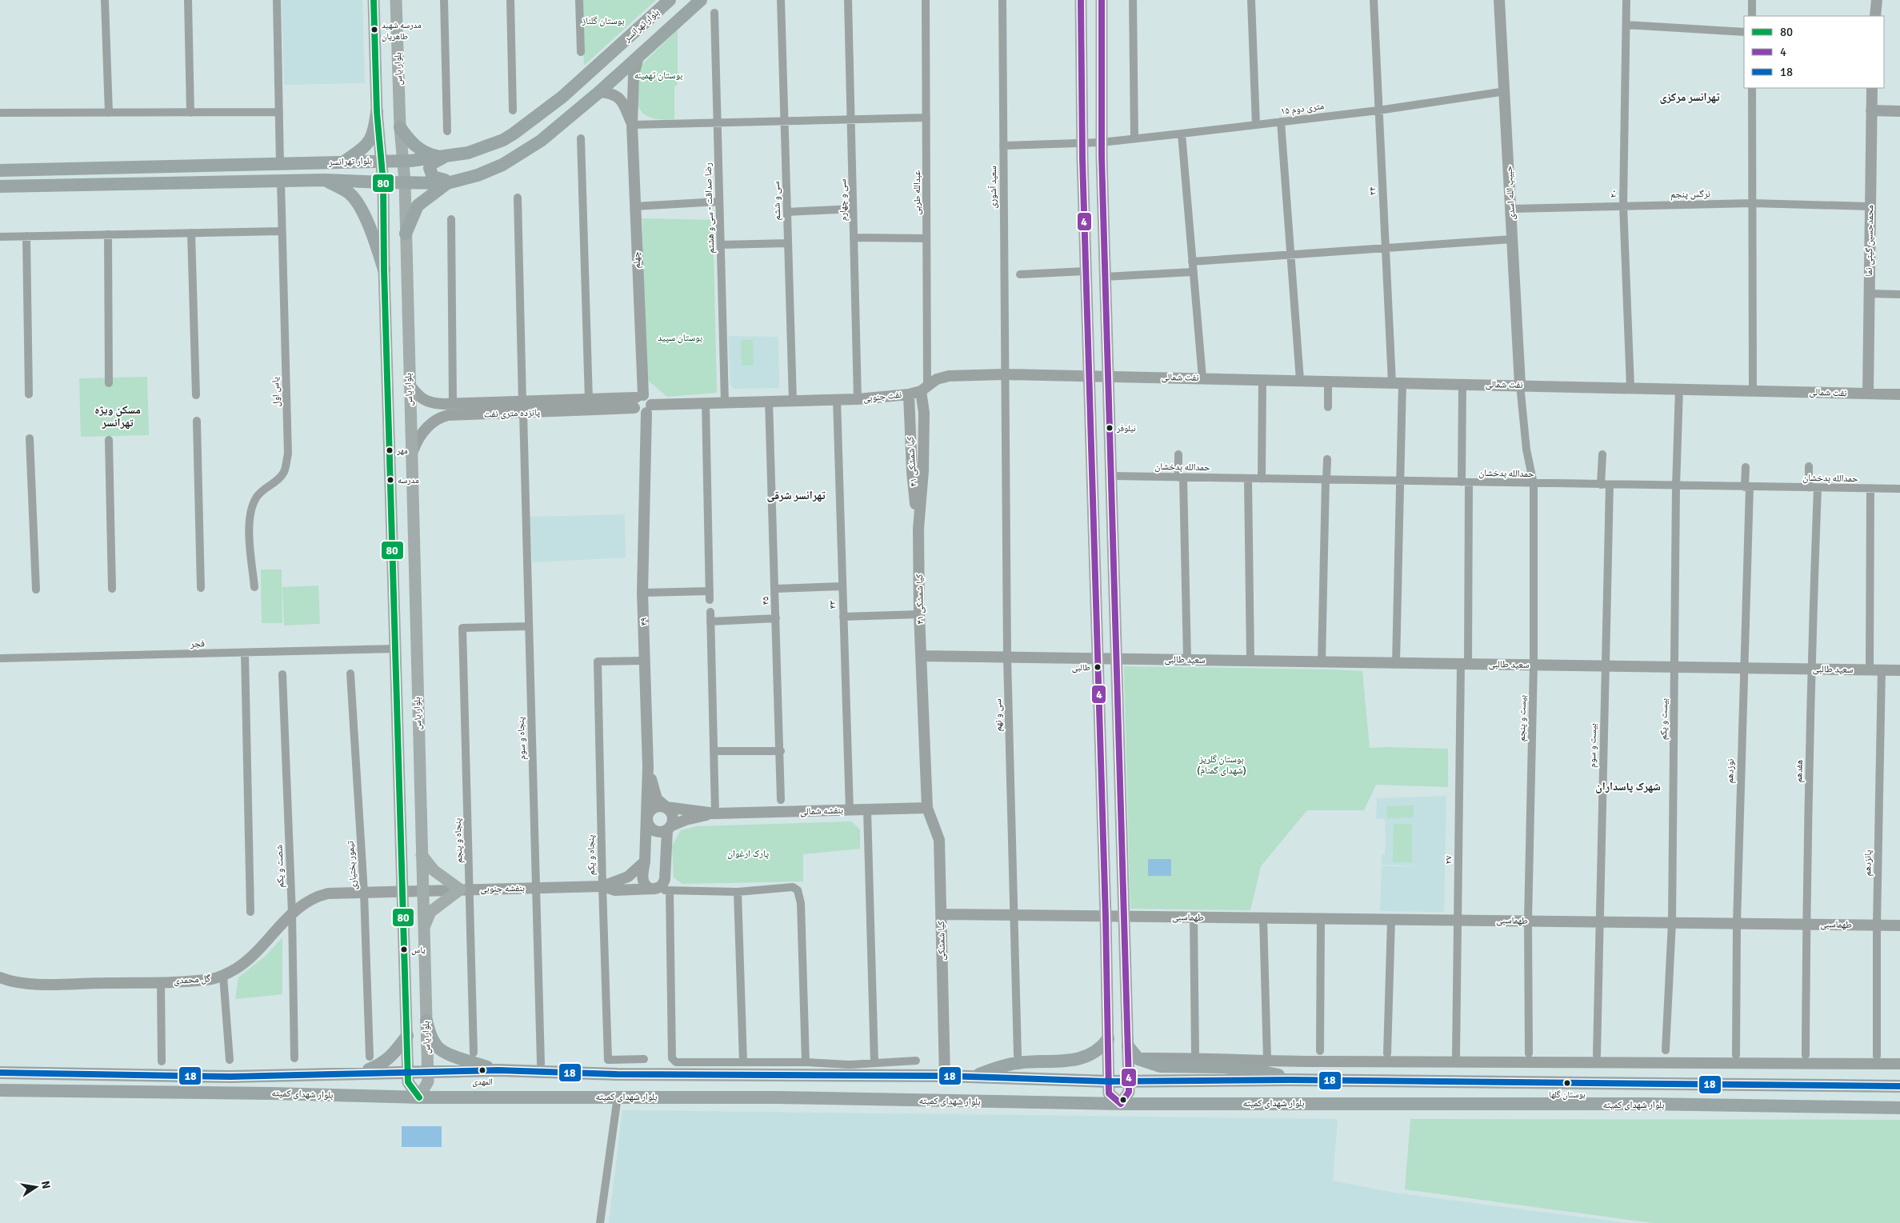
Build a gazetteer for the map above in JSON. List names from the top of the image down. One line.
{"streets":{"main road":["بلوار تهرانسر","بلوار یاس","بلوار شهدای کمیته"],"street":["۱۵ متری دوم","سعید آشوری","۲۴","عبدالله طربی","حبیب الله اسدی","۲۰","نرگس پنجم","سی و چهارم","سی و ششم","رضا صداقت - سی و هشتم","محمدحسین گیتی نما","چهلم","نفت شمالی","یاس اول","نفت جنوبی","پانزده متری نفت","کیا شمشکی ۴۱","حمدالله بدخشان","۴۱ کیا شمشکی","۴۵","۴۳","۴۹","فجر","سعید طالبی","سی و نهم","بیست و پنجم","بیست و یکم","پنجاه و سوم","بیست و سوم","نوزدهم","هفدهم","بنفشه شمالی","پنجاه و پنجم","پنجاه و یکم","۲۷","پانزدهم","تیمور بختیاری","شصت و یکم","بنفشه جنوبی","طهماسبی","کیا شمشکی","گل محمدی"]},"crossings":[["بلوار تهرانسر","بلوار یاس"],["بلوار تهرانسر","چهلم"],["بلوار تهرانسر","یاس اول"],["بلوار یاس","پانزده متری نفت"],["بلوار یاس","فجر"],["بلوار یاس","بنفشه جنوبی"],["بلوار یاس","گل محمدی"],["بلوار یاس","بلوار شهدای کمیته"],["۱۵ متری دوم","سعید آشوری"],["۱۵ متری دوم","۲۴"],["۱۵ متری دوم","حبیب الله اسدی"],["سعید آشوری","نفت جنوبی"],["سعید آشوری","سی و نهم"],["۲۴","نفت شمالی"],["۲۴","حمدالله بدخشان"],["۲۴","سعید طالبی"],["عبدالله طربی","نفت جنوبی"],["عبدالله طربی","۴۱ کیا شمشکی"],["حبیب الله اسدی","نرگس پنجم"],["حبیب الله اسدی","نفت شمالی"],["حبیب الله اسدی","بیست و پنجم"],["۲۰","نرگس پنجم"],["۲۰","نفت شمالی"],["نرگس پنجم","محمدحسین گیتی نما"],["سی و چهارم","نفت جنوبی"],["سی و ششم","نفت جنوبی"],["رضا صداقت - سی و هشتم","نفت جنوبی"],["محمدحسین گیتی نما","نفت شمالی"],["چهلم","نفت جنوبی"],["چهلم","پانزده متری نفت"],["چهلم","۴۹"],["نفت شمالی","نفت جنوبی"],["نفت شمالی","بیست و پنجم"],["نفت شمالی","بیست و یکم"],["نفت شمالی","۲۷"],["نفت جنوبی","پانزده متری نفت"],["نفت جنوبی","کیا شمشکی ۴۱"],["نفت جنوبی","۴۱ کیا شمشکی"],["نفت جنوبی","۴۵"],["نفت جنوبی","۴۳"],["نفت جنوبی","۴۹"],["نفت جنوبی","سی و نهم"],["پانزده متری نفت","۴۹"],["پانزده متری نفت","پنجاه و سوم"],["کیا شمشکی ۴۱","۴۱ کیا شمشکی"],["حمدالله بدخشان","بیست و پنجم"],["حمدالله بدخشان","بیست و یکم"],["حمدالله بدخشان","بیست و سوم"],["حمدالله بدخشان","نوزدهم"],["حمدالله بدخشان","هفدهم"],["حمدالله بدخشان","۲۷"],["۴۱ کیا شمشکی","بنفشه شمالی"],["۴۱ کیا شمشکی","کیا شمشکی"],["۴۳","بنفشه شمالی"],["۴۹","پنجاه و یکم"],["سعید طالبی","بیست و پنجم"],["سعید طالبی","بیست و یکم"],["سعید طالبی","بیست و سوم"],["سعید طالبی","نوزدهم"],["سعید طالبی","هفدهم"],["سعید طالبی","۲۷"],["سعید طالبی","پانزدهم"],["بیست و پنجم","طهماسبی"],["بیست و یکم","طهماسبی"],["پنجاه و سوم","پنجاه و پنجم"],["پنجاه و سوم","بنفشه جنوبی"],["بیست و سوم","طهماسبی"],["نوزدهم","طهماسبی"],["هفدهم","طهماسبی"],["بنفشه شمالی","کیا شمشکی"],["پنجاه و پنجم","بنفشه جنوبی"],["پنجاه و یکم","بنفشه جنوبی"],["۲۷","طهماسبی"],["پانزدهم","طهماسبی"],["تیمور بختیاری","گل محمدی"],["شصت و یکم","گل محمدی"],["بنفشه جنوبی","گل محمدی"],["کیا شمشکی","بلوار شهدای کمیته"]],"districts":["تهرانسر مرکزی","مسکن ویژه تهرانسر","تهرانسر شرقی","شهرک پاسداران"],"parks":["بوستان گلناز","بوستان تهمینه","بوستان سپید","بوستان گلریز (شهدای گمنام)","پارک ارغوان"],"places":["مدرسه شهید طاهریان","نیلوفر","مهر","مدرسه","طالبی","یاس","المهدی","بوستان گلها"],"lines":["transit line 80","transit line 4","transit line 18"],"legend":["80","4","18"],"north":"right"}
